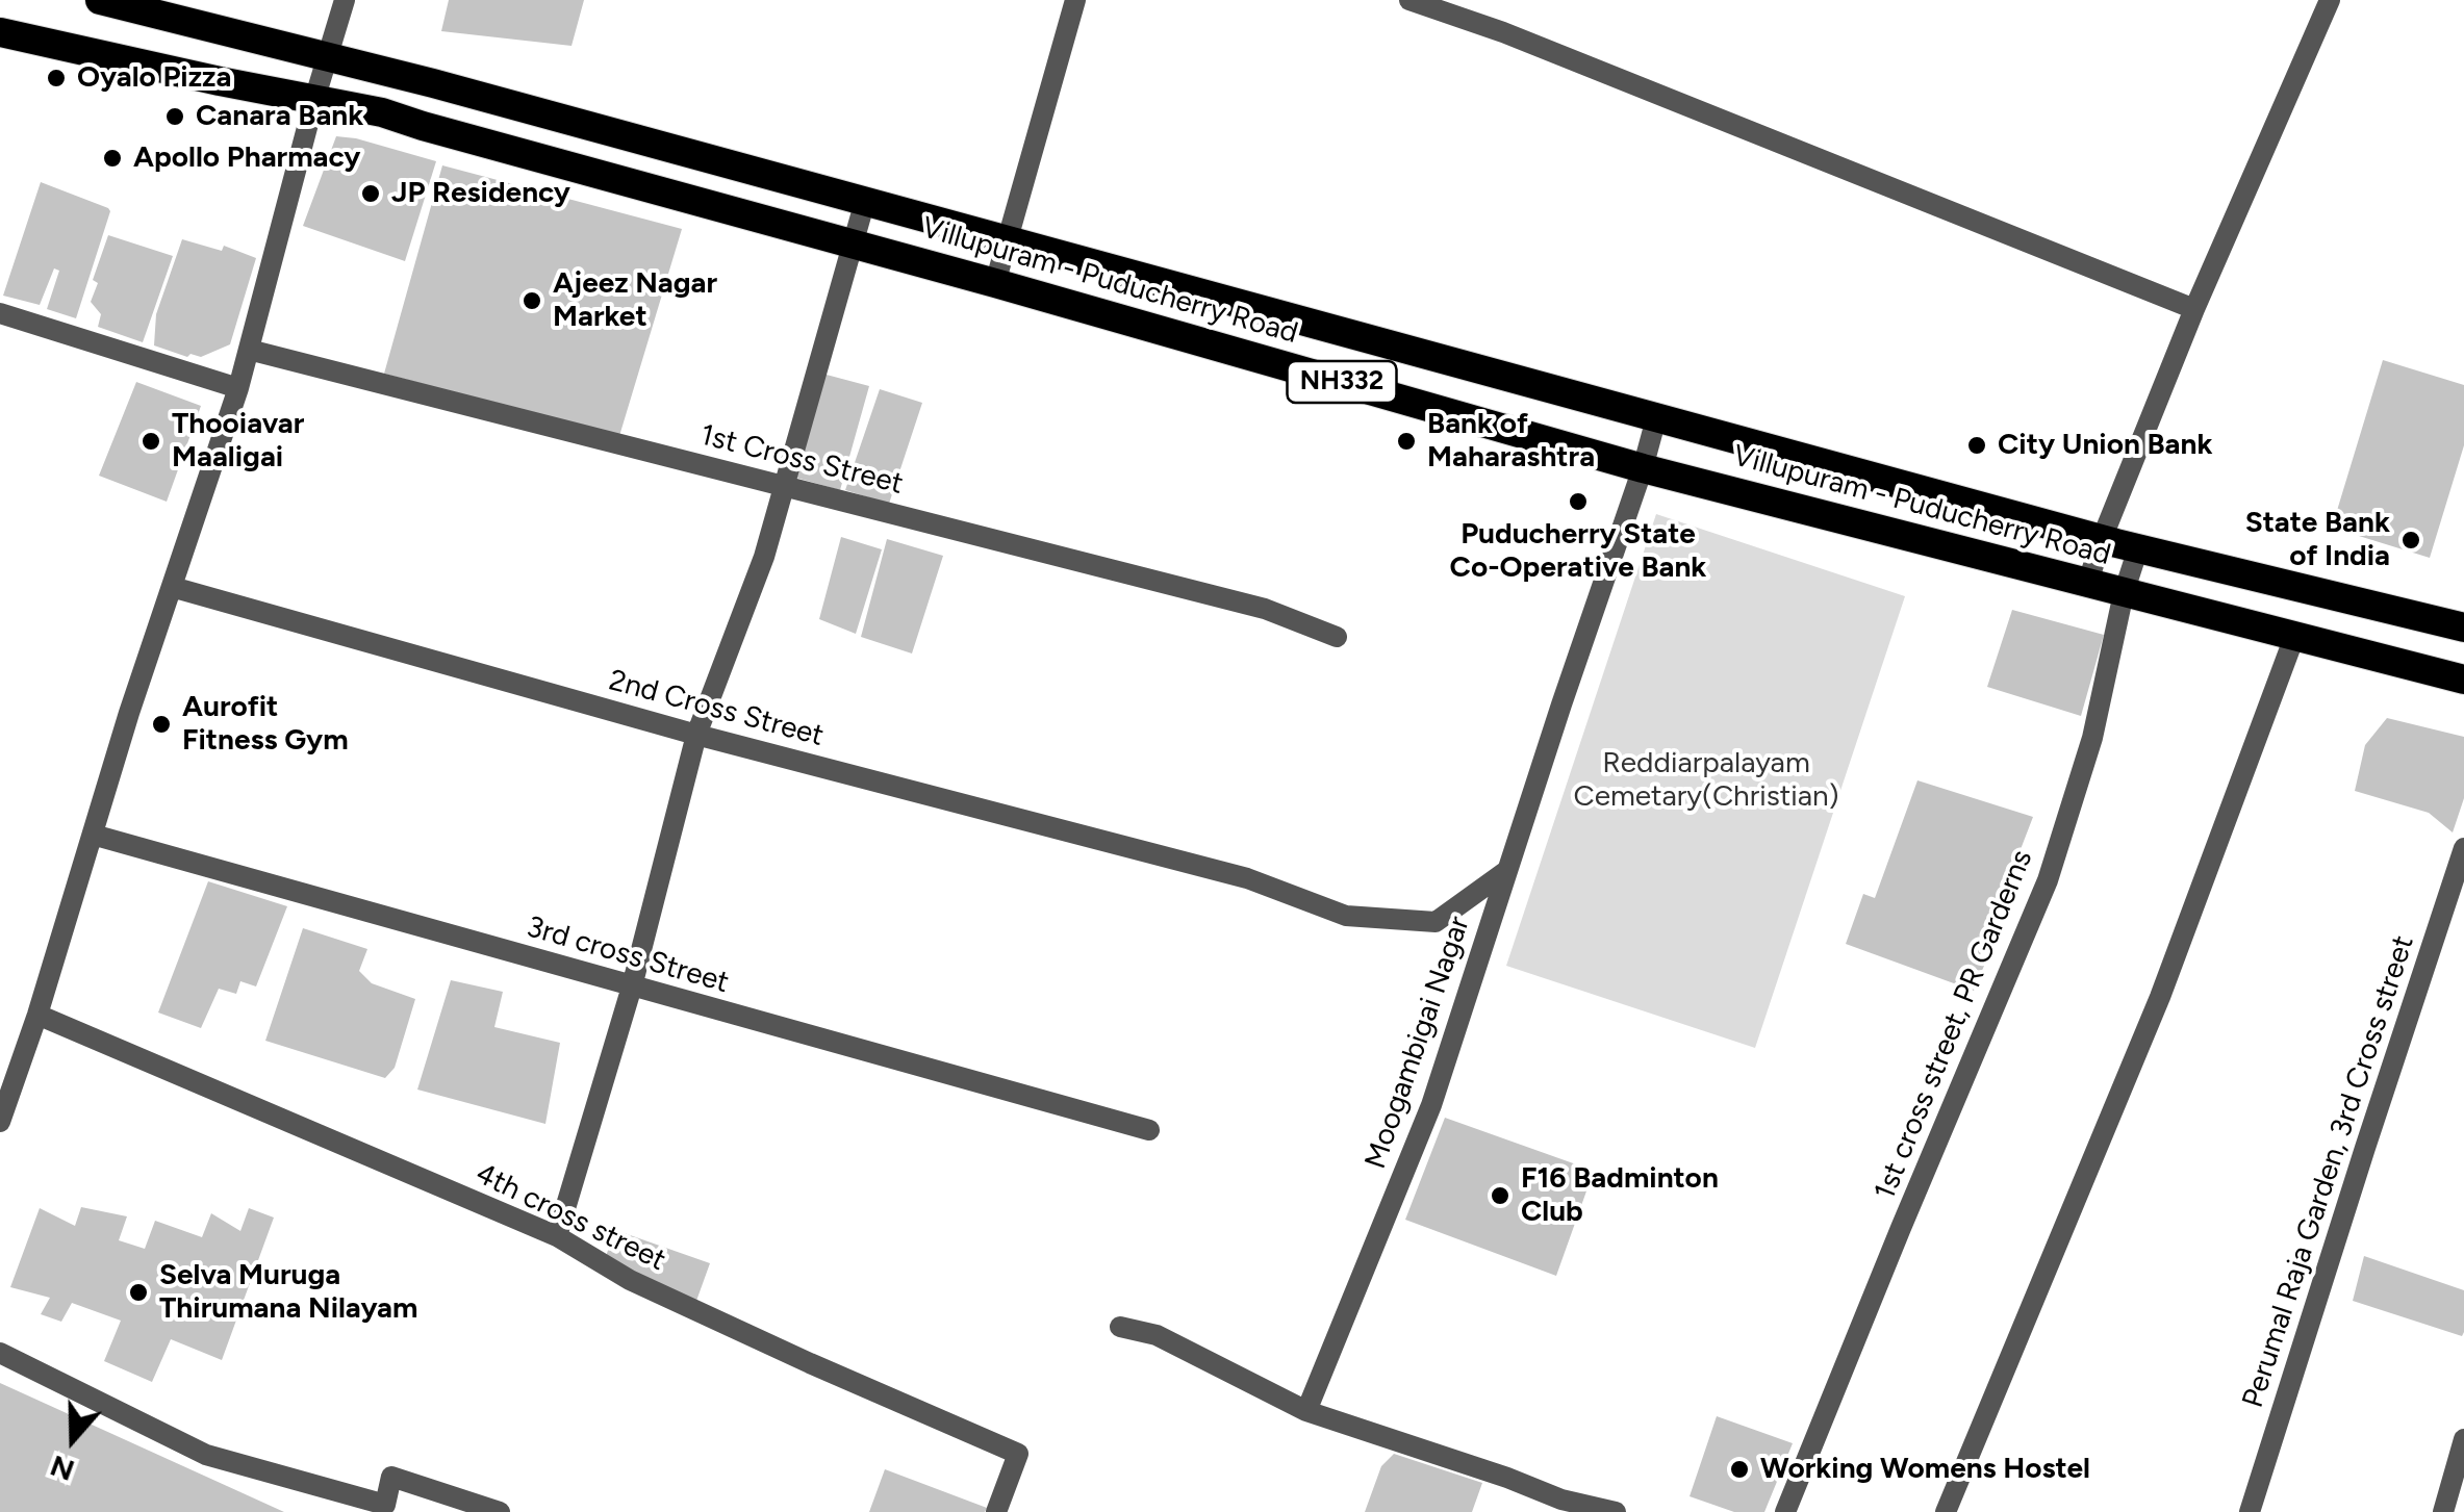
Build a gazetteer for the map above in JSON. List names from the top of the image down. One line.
{"streets":{"highway":["Villupuram - Puducherry Road","NH332"],"street":["1st Cross Street","2nd Cross Street","3rd cross Street","1st cross street, PR Garderns","Moogambigai Nagar","Perumal Raja Garden, 3rd Cross street","4th cross street"]},"crossings":[["Villupuram - Puducherry Road","1st cross street, PR Garderns"],["Villupuram - Puducherry Road","Moogambigai Nagar"],["2nd Cross Street","Moogambigai Nagar"]],"parks":["Reddiarpalayam Cemetary(Christian)"],"places":["Oyalo Pizza","Canara Bank","Apollo Pharmacy","JP Residency","Ajeez Nagar Market","Thooiavar Maaligai","Bank of Maharashtra","City Union Bank","Puducherry State Co-Operative Bank","State Bank of India","Aurofit Fitness Gym","F16 Badminton Club","Selva Muruga Thirumana Nilayam","Working Womens Hostel"],"north":"bottom"}
